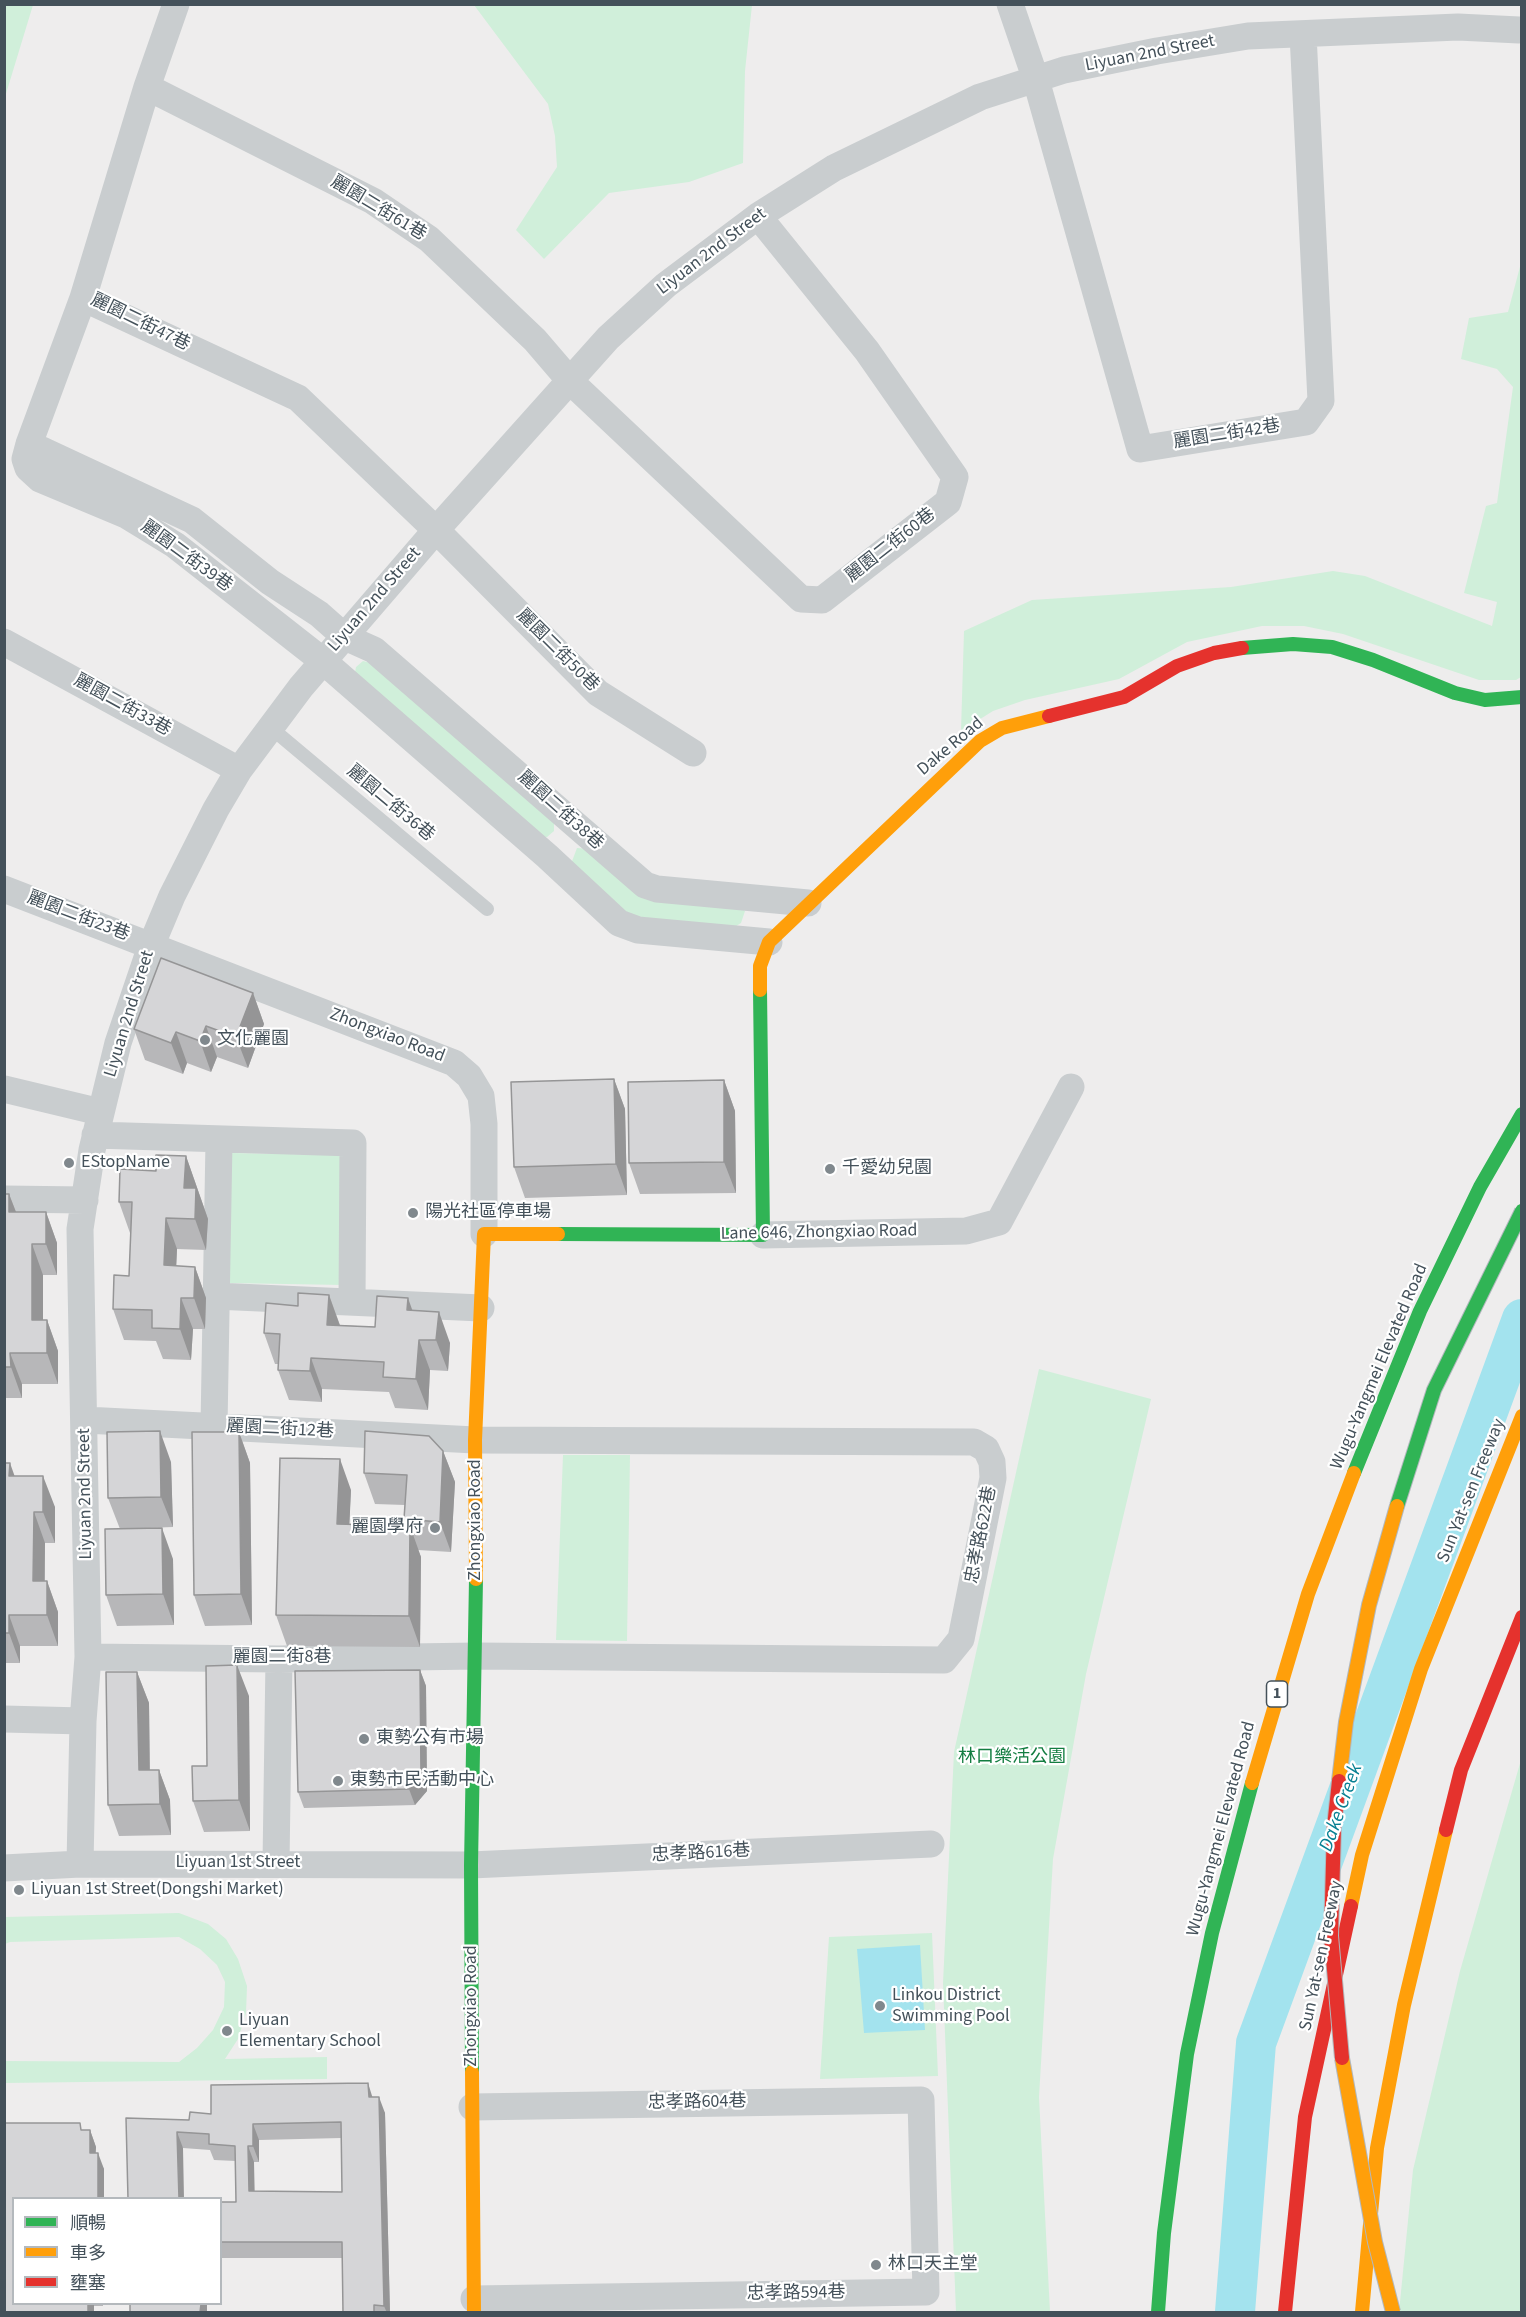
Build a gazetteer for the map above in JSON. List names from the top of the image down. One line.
{"streets":{"main road":["Dake Road","Zhongxiao Road","Lane 646, Zhongxiao Road","Wugu-Yangmei Elevated Road","Sun Yat-sen Freeway","1"],"street":["Liyuan 2nd Street","麗園二街61巷","麗園二街47巷","麗園二街42巷","麗園二街60巷","麗園二街39巷","麗園二街50巷","麗園二街33巷","麗園二街38巷","麗園二街23巷","麗園二街12巷","忠孝路622巷","麗園二街8巷","忠孝路616巷","Liyuan 1st Street","忠孝路604巷","忠孝路594巷"],"lane":["麗園二街36巷"]},"crossings":[["Liyuan 2nd Street","麗園二街61巷"],["Liyuan 2nd Street","麗園二街47巷"],["Liyuan 2nd Street","麗園二街42巷"],["Liyuan 2nd Street","麗園二街60巷"],["Liyuan 2nd Street","麗園二街39巷"],["Liyuan 2nd Street","麗園二街50巷"],["Liyuan 2nd Street","麗園二街33巷"],["Liyuan 2nd Street","麗園二街36巷"],["Liyuan 2nd Street","麗園二街38巷"],["Liyuan 2nd Street","麗園二街23巷"],["Liyuan 2nd Street","Zhongxiao Road"],["Liyuan 2nd Street","麗園二街12巷"],["Liyuan 2nd Street","麗園二街8巷"],["Liyuan 2nd Street","Liyuan 1st Street"],["麗園二街61巷","麗園二街47巷"],["麗園二街61巷","麗園二街60巷"],["麗園二街47巷","麗園二街39巷"],["麗園二街47巷","麗園二街50巷"],["麗園二街39巷","麗園二街38巷"],["Dake Road","麗園二街38巷"],["Dake Road","Lane 646, Zhongxiao Road"],["麗園二街23巷","Zhongxiao Road"],["Zhongxiao Road","Lane 646, Zhongxiao Road"],["Zhongxiao Road","麗園二街12巷"],["Zhongxiao Road","忠孝路622巷"],["Zhongxiao Road","麗園二街8巷"],["Zhongxiao Road","忠孝路616巷"],["Zhongxiao Road","Liyuan 1st Street"],["Zhongxiao Road","忠孝路604巷"],["Zhongxiao Road","忠孝路594巷"],["麗園二街12巷","忠孝路622巷"],["忠孝路622巷","麗園二街8巷"],["忠孝路616巷","Liyuan 1st Street"],["忠孝路604巷","忠孝路594巷"]],"water":["Dake Creek"],"parks":["林口樂活公園"],"places":["文化麗園","EStopName","千愛幼兒園","陽光社區停車場","麗園學府","東勢公有市場","東勢市民活動中心","Liyuan 1st Street(Dongshi Market)","Linkou District Swimming Pool","Liyuan Elementary School","林口天主堂"],"legend":["順暢","車多","壅塞"]}
